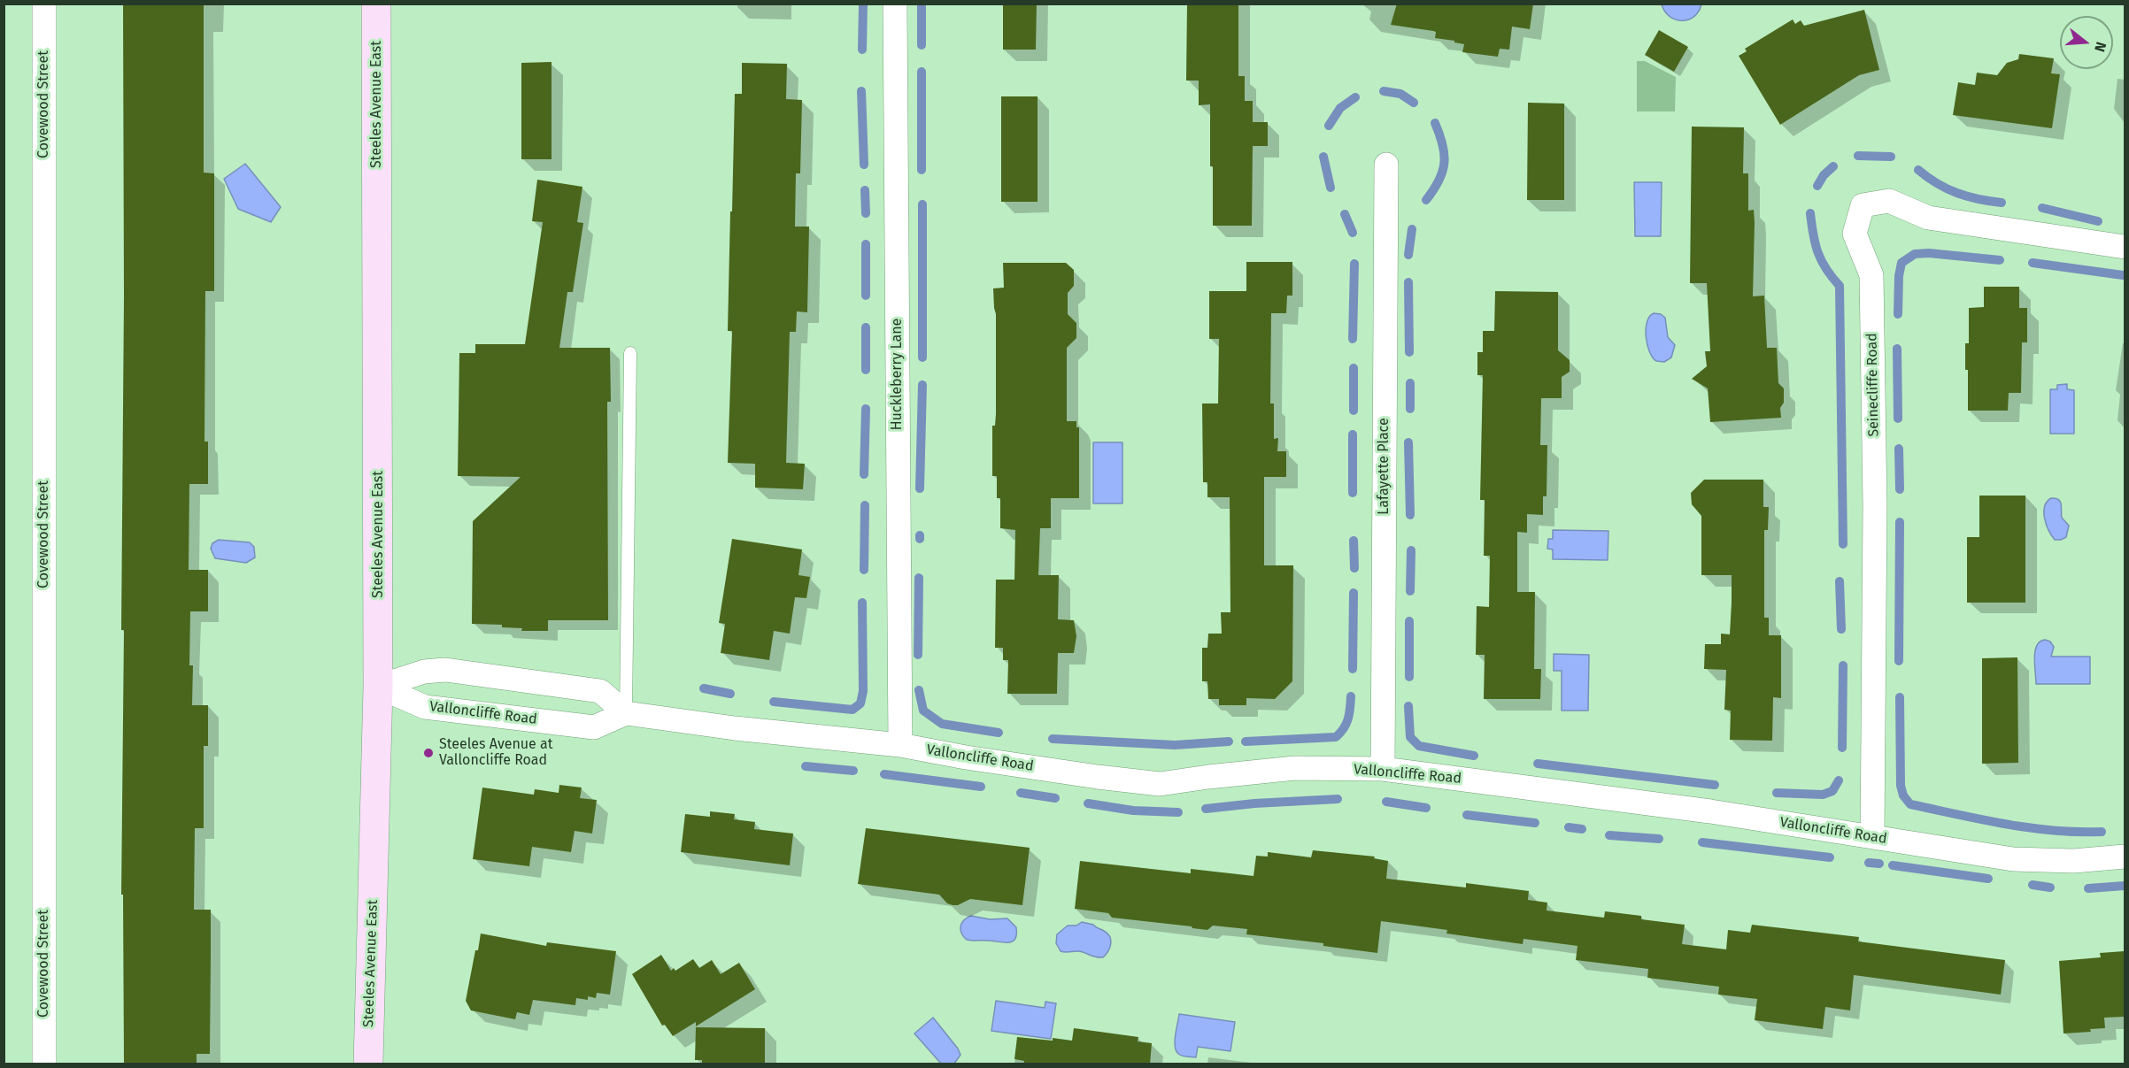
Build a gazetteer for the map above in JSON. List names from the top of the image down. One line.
{"streets":{"main road":["Steeles Avenue East"],"street":["Covewood Street","Huckleberry Lane","Seinecliffe Road","Lafayette Place","Valloncliffe Road"]},"crossings":[["Steeles Avenue East","Valloncliffe Road"],["Huckleberry Lane","Valloncliffe Road"],["Seinecliffe Road","Valloncliffe Road"],["Lafayette Place","Valloncliffe Road"]],"places":["Steeles Avenue at Valloncliffe Road"],"north":"right"}
